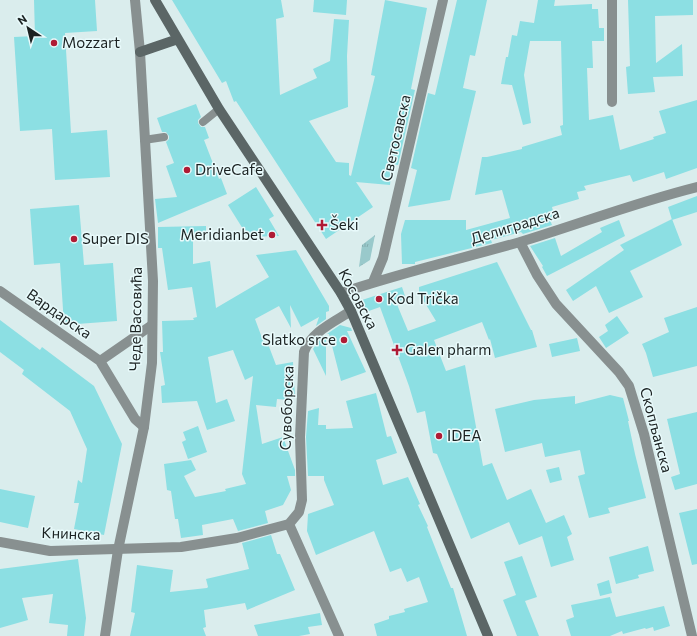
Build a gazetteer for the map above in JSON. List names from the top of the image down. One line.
{"streets":{"main road":["Косовска"],"street":["Светосавска","Делиградска","Вардарска","Чеде Васовића","Сувоборска","Скопљанска","Книнска"]},"crossings":[["Светосавска","Делиградска"],["Делиградска","Косовска"],["Делиградска","Скопљанска"],["Косовска","Сувоборска"],["Вардарска","Чеде Васовића"],["Чеде Васовића","Книнска"]],"places":{"other":["Mozzart","DriveCafe","Meridianbet","Super DIS","Kod Trička","Slatko srce","IDEA"],"health":["Šeki","Galen pharm"]},"north":"top left"}
